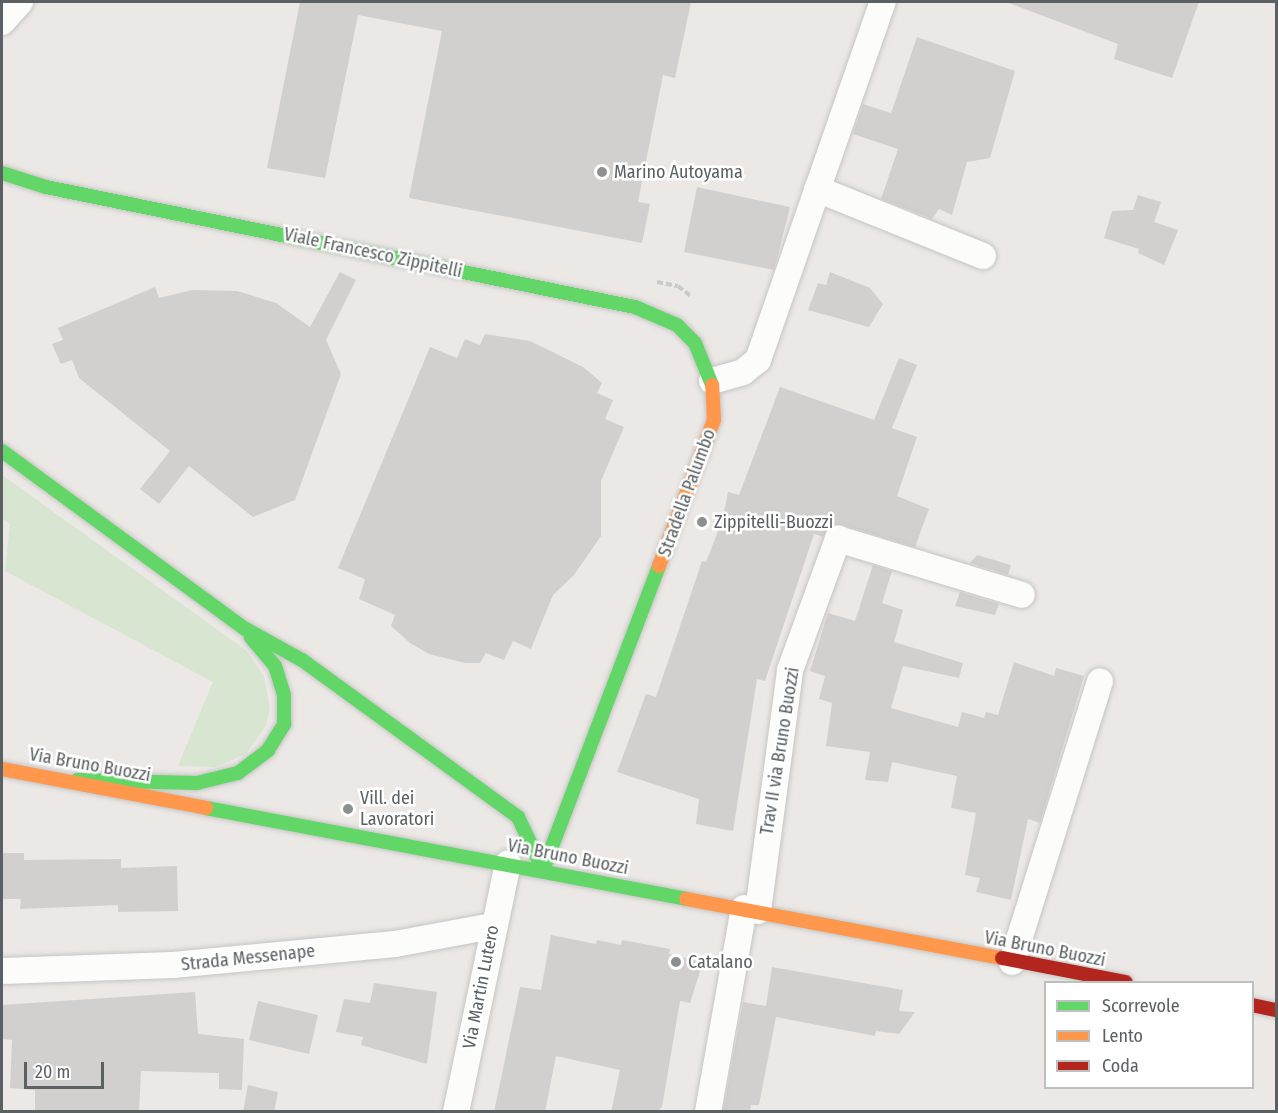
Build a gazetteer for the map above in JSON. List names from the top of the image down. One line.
{"streets":{"main road":["Viale Francesco Zippitelli","Stradella Palumbo","Via Bruno Buozzi"],"street":["Trav II via Bruno Buozzi","Strada Messenape","Via Martin Lutero"]},"crossings":[["Viale Francesco Zippitelli","Stradella Palumbo"],["Stradella Palumbo","Via Bruno Buozzi"],["Trav II via Bruno Buozzi","Via Bruno Buozzi"],["Via Bruno Buozzi","Via Martin Lutero"],["Strada Messenape","Via Martin Lutero"]],"places":["Marino Autoyama","Zippitelli-Buozzi","Vill. dei Lavoratori","Catalano"],"legend":["Scorrevole","Lento","Coda"],"scale_bar":"20 m"}
